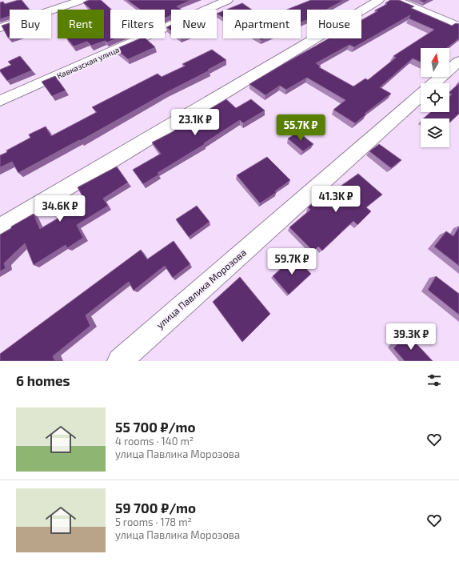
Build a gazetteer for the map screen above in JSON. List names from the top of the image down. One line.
{"streets":{"street":["Кавказская улица","улица Павлика Морозова"]},"north":"top","page":{"chip":["Buy","Rent","Filters","New","Apartment","House"],"price":["23.1K ₽","55.7K ₽","41.3K ₽","34.6K ₽","59.7K ₽","39.3K ₽"],"heading":"6 homes","list":[{"name":"55 700 ₽/mo","note":"4 rooms · 140 m² · улица Павлика Морозова"},{"name":"59 700 ₽/mo","note":"5 rooms · 178 m² · улица Павлика Морозова"}]}}
